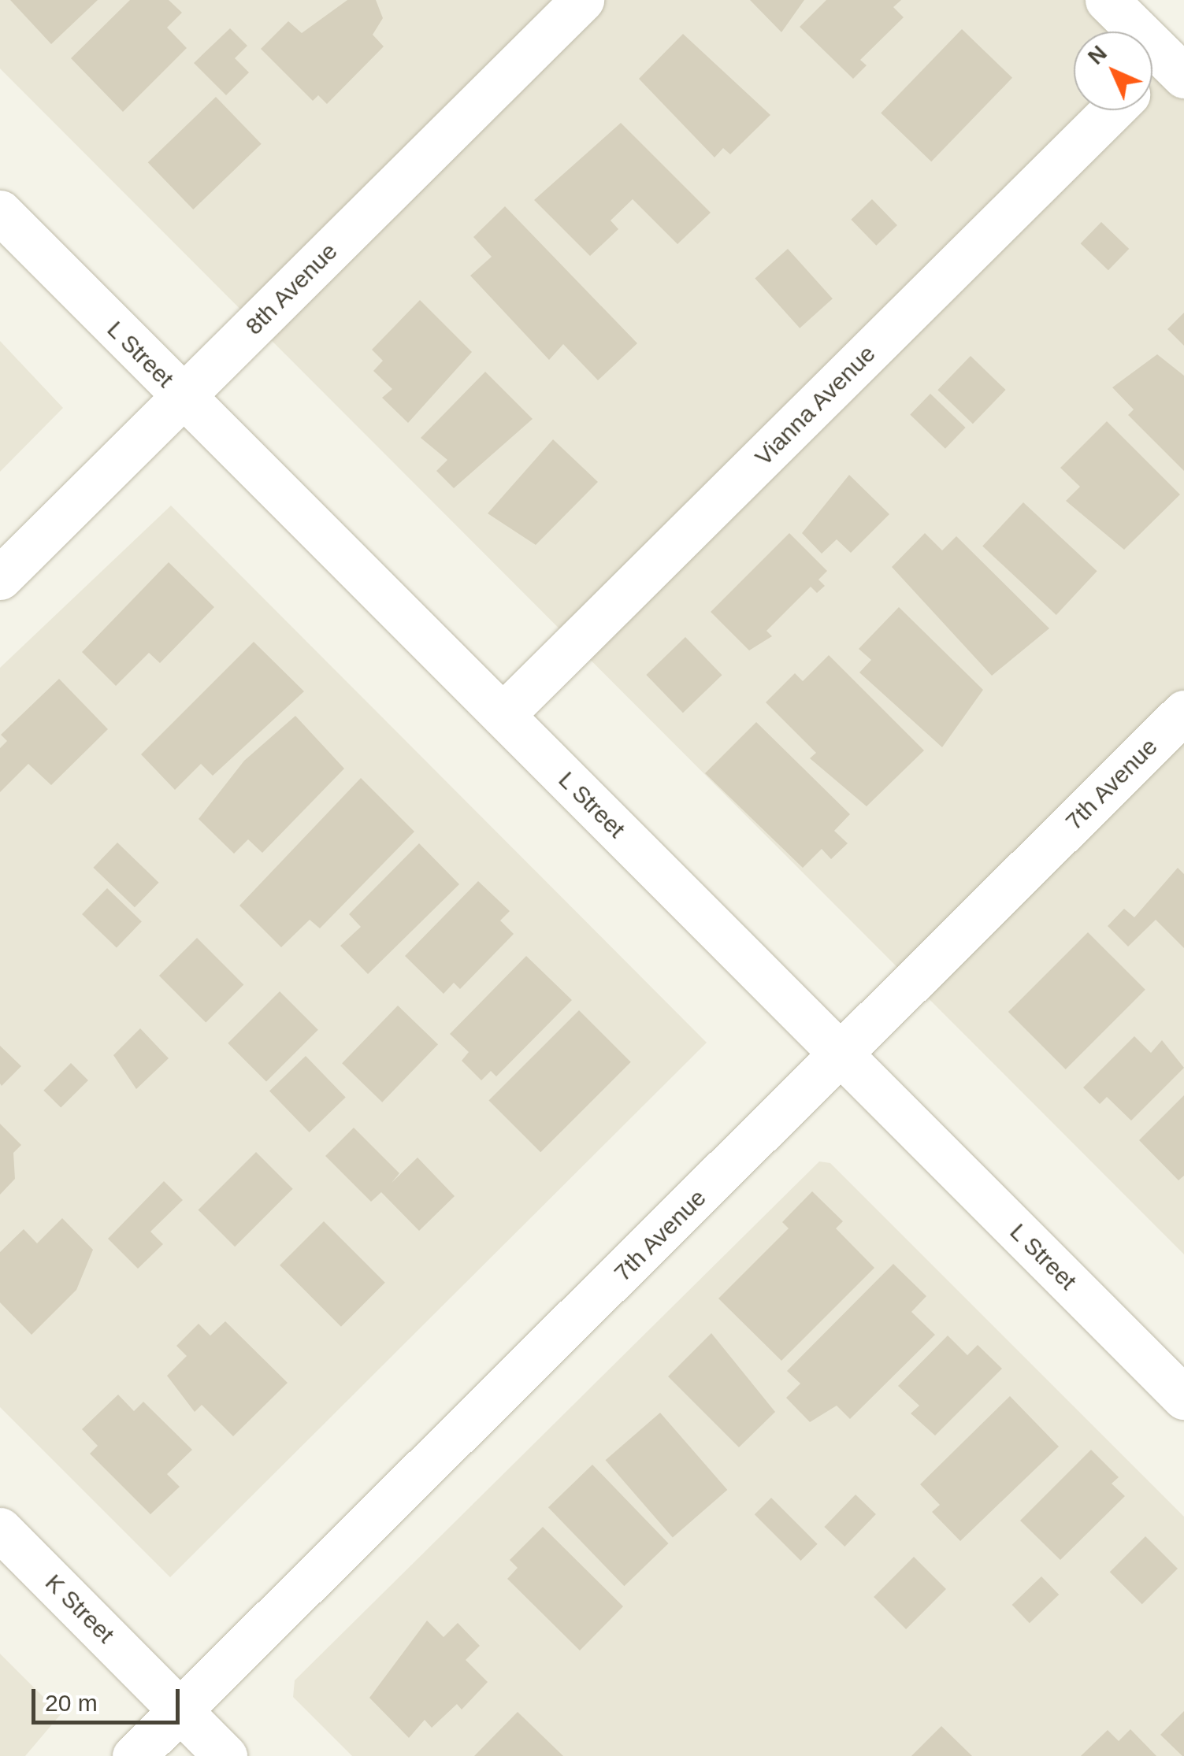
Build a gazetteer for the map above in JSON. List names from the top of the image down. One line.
{"streets":{"street":["8th Avenue","L Street","Vianna Avenue","7th Avenue","K Street"]},"crossings":[["8th Avenue","L Street"],["L Street","Vianna Avenue"],["L Street","7th Avenue"],["7th Avenue","K Street"]],"scale_bar":"20 m","north":"top left"}
